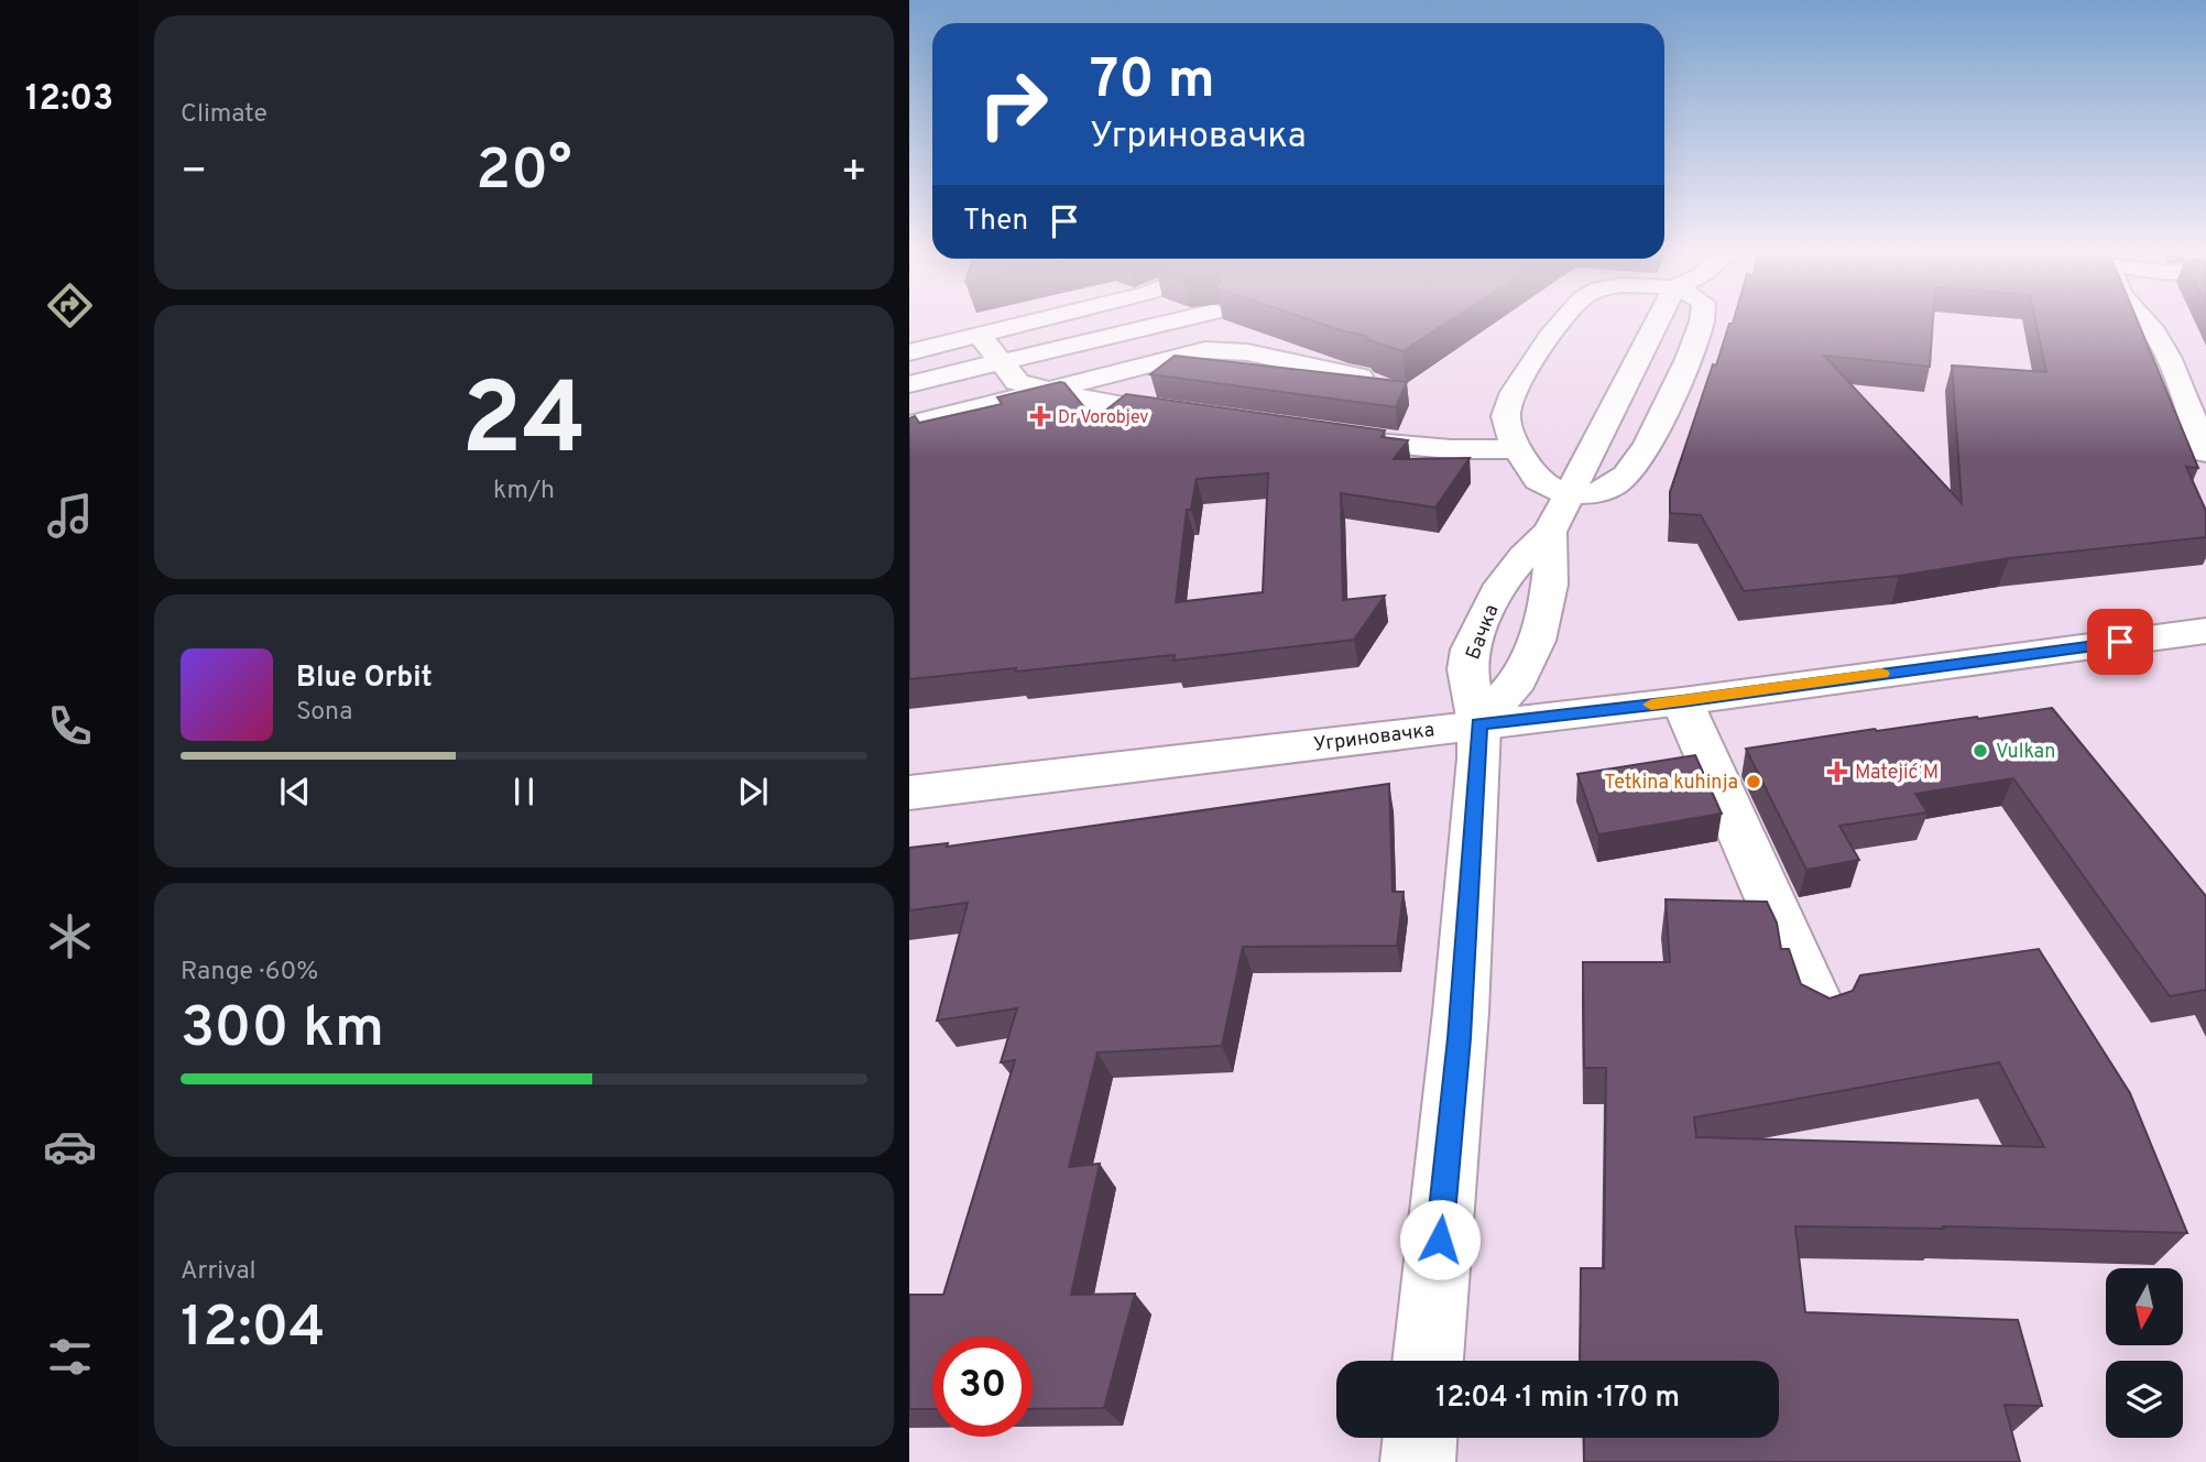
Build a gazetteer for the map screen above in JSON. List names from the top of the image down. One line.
{"streets":{"street":["Бачка","Угриновачка"]},"crossings":[["Бачка","Угриновачка"]],"places":{"health":["Dr Vorobjev","Matejić M"],"other":["Vulkan","Tetkina kuhinja"]},"north":"bottom","page":{"tabs":"12:03","tile":["Climate",["24","km/h"],["Range · 60%","300 km"],["Arrival","12:04"]],"turn":["70 m","Угриновачка"],"heat":["−","20°","+"],"then":"Then","song":["Blue Orbit","Sona"],"limit":"30","trip":"12:04 · 1 min · 170 m"}}
